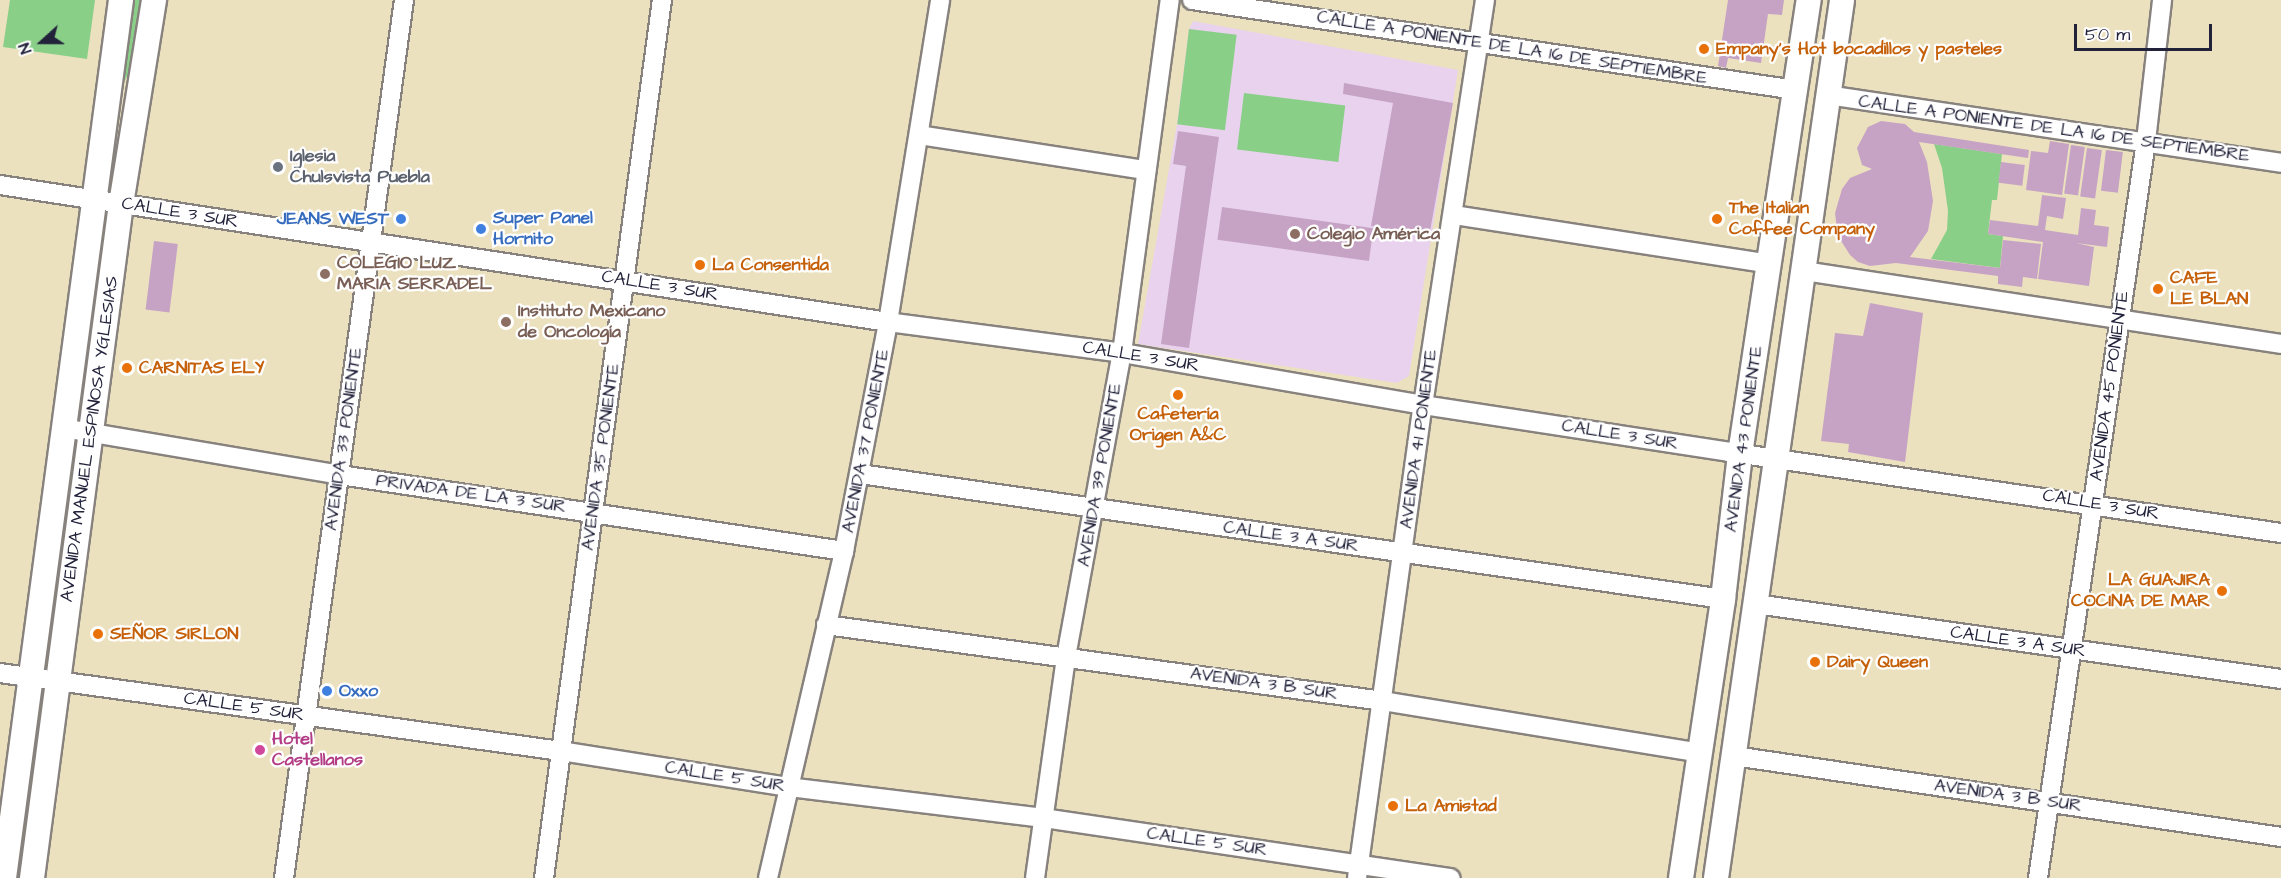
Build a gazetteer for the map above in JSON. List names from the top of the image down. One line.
{"streets":{"main road":["AVENIDA MANUEL ESPINOSA YGLESIAS","AVENIDA 43 PONIENTE"],"street":["CALLE A PONIENTE DE LA 16 DE SEPTIEMBRE","CALLE 3 SUR","AVENIDA 45 PONIENTE","AVENIDA 33 PONIENTE","AVENIDA 41 PONIENTE","AVENIDA 37 PONIENTE","AVENIDA 35 PONIENTE","AVENIDA 39 PONIENTE","PRIVADA DE LA 3 SUR","CALLE 3 A SUR","AVENIDA 3 B SUR","CALLE 5 SUR"]},"crossings":[["CALLE A PONIENTE DE LA 16 DE SEPTIEMBRE","AVENIDA 45 PONIENTE"],["CALLE A PONIENTE DE LA 16 DE SEPTIEMBRE","AVENIDA 41 PONIENTE"],["CALLE A PONIENTE DE LA 16 DE SEPTIEMBRE","AVENIDA 43 PONIENTE"],["CALLE 3 SUR","AVENIDA 45 PONIENTE"],["CALLE 3 SUR","AVENIDA MANUEL ESPINOSA YGLESIAS"],["CALLE 3 SUR","AVENIDA 33 PONIENTE"],["CALLE 3 SUR","AVENIDA 41 PONIENTE"],["CALLE 3 SUR","AVENIDA 43 PONIENTE"],["CALLE 3 SUR","AVENIDA 37 PONIENTE"],["CALLE 3 SUR","AVENIDA 35 PONIENTE"],["CALLE 3 SUR","AVENIDA 39 PONIENTE"],["AVENIDA 45 PONIENTE","CALLE 3 A SUR"],["AVENIDA 45 PONIENTE","AVENIDA 3 B SUR"],["AVENIDA MANUEL ESPINOSA YGLESIAS","PRIVADA DE LA 3 SUR"],["AVENIDA MANUEL ESPINOSA YGLESIAS","CALLE 5 SUR"],["AVENIDA 33 PONIENTE","PRIVADA DE LA 3 SUR"],["AVENIDA 33 PONIENTE","CALLE 5 SUR"],["AVENIDA 41 PONIENTE","CALLE 3 A SUR"],["AVENIDA 41 PONIENTE","AVENIDA 3 B SUR"],["AVENIDA 41 PONIENTE","CALLE 5 SUR"],["AVENIDA 43 PONIENTE","CALLE 3 A SUR"],["AVENIDA 43 PONIENTE","AVENIDA 3 B SUR"],["AVENIDA 37 PONIENTE","PRIVADA DE LA 3 SUR"],["AVENIDA 37 PONIENTE","CALLE 3 A SUR"],["AVENIDA 37 PONIENTE","AVENIDA 3 B SUR"],["AVENIDA 37 PONIENTE","CALLE 5 SUR"],["AVENIDA 35 PONIENTE","PRIVADA DE LA 3 SUR"],["AVENIDA 35 PONIENTE","CALLE 5 SUR"],["AVENIDA 39 PONIENTE","CALLE 3 A SUR"],["AVENIDA 39 PONIENTE","AVENIDA 3 B SUR"],["AVENIDA 39 PONIENTE","CALLE 5 SUR"]],"places":["Empany’s Hot bocadillos y pasteles","Iglesia Chulsvista Puebla","JEANS WEST","The Italian Coffee Company","Super Panel Hornito","Colegio América","La Consentida","COLEGIO LUZ MARIA SERRADEL","CAFE LE BLAN","Instituto Mexicano de Oncología","CARNITAS ELY","Cafetería Origen A&C","LA GUAJIRA COCINA DE MAR","SEÑOR SIRLON","Dairy Queen","Oxxo","Hotel Castellanos","La Amistad"],"scale_bar":"50 m","north":"left"}
